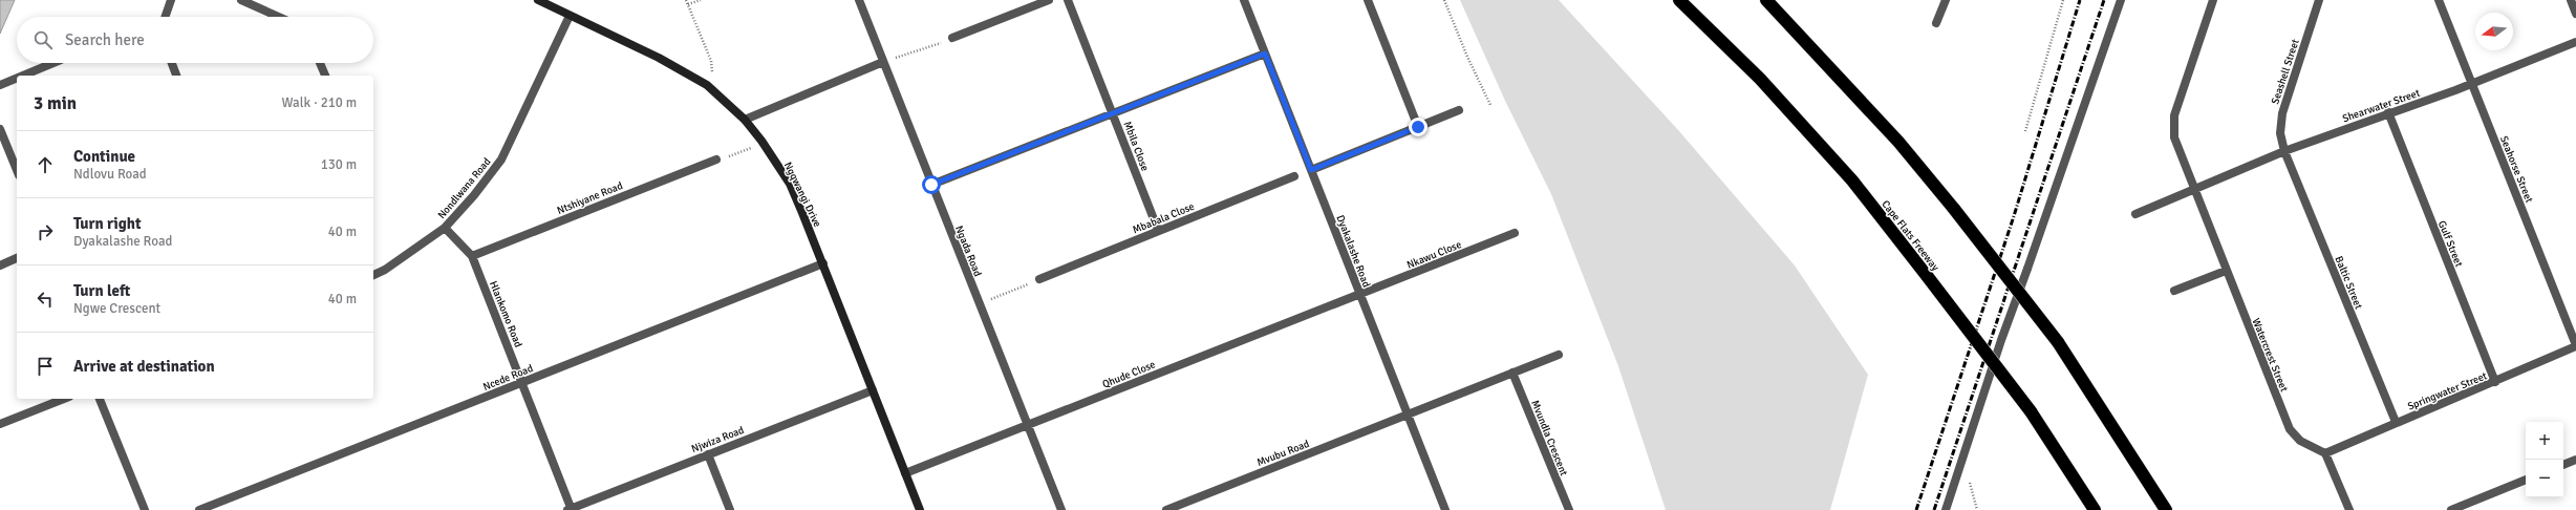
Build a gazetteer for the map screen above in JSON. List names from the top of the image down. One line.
{"streets":{"highway":["Cape Flats Freeway"],"street":["Seashell Street","Shearwater Street","Mbila Close","Seahorse Street","Nondlwana Road","Ngqwangi Drive","Ntshiyane Road","Mbabala Close","Gulf Street","Ngada Road","Dyakalashe Road","Nkawu Close","Baltic Street","Hlankomo Road","Watercrest Street","Qhude Close","Ncede Road","Springwater Street","Mvundla Crescent","Njwiza Road","Mvubu Road"]},"crossings":[["Seashell Street","Shearwater Street"],["Seashell Street","Baltic Street"],["Shearwater Street","Seahorse Street"],["Shearwater Street","Gulf Street"],["Shearwater Street","Baltic Street"],["Shearwater Street","Watercrest Street"],["Mbila Close","Mbabala Close"],["Seahorse Street","Springwater Street"],["Nondlwana Road","Ngqwangi Drive"],["Nondlwana Road","Hlankomo Road"],["Ngqwangi Drive","Qhude Close"],["Ngqwangi Drive","Ncede Road"],["Ngqwangi Drive","Njwiza Road"],["Ntshiyane Road","Hlankomo Road"],["Gulf Street","Springwater Street"],["Ngada Road","Qhude Close"],["Dyakalashe Road","Nkawu Close"],["Dyakalashe Road","Qhude Close"],["Dyakalashe Road","Mvubu Road"],["Nkawu Close","Qhude Close"],["Baltic Street","Springwater Street"],["Hlankomo Road","Ncede Road"],["Hlankomo Road","Njwiza Road"],["Watercrest Street","Springwater Street"]],"north":"left","page":{"search":"Search here","heading":["3 min","Walk · 210 m"],"list":[["Continue","Ndlovu Road","130 m"],["Turn right","Dyakalashe Road","40 m"],["Turn left","Ngwe Crescent","40 m"],"Arrive at destination"],"map_buttons":["+","−"]}}
